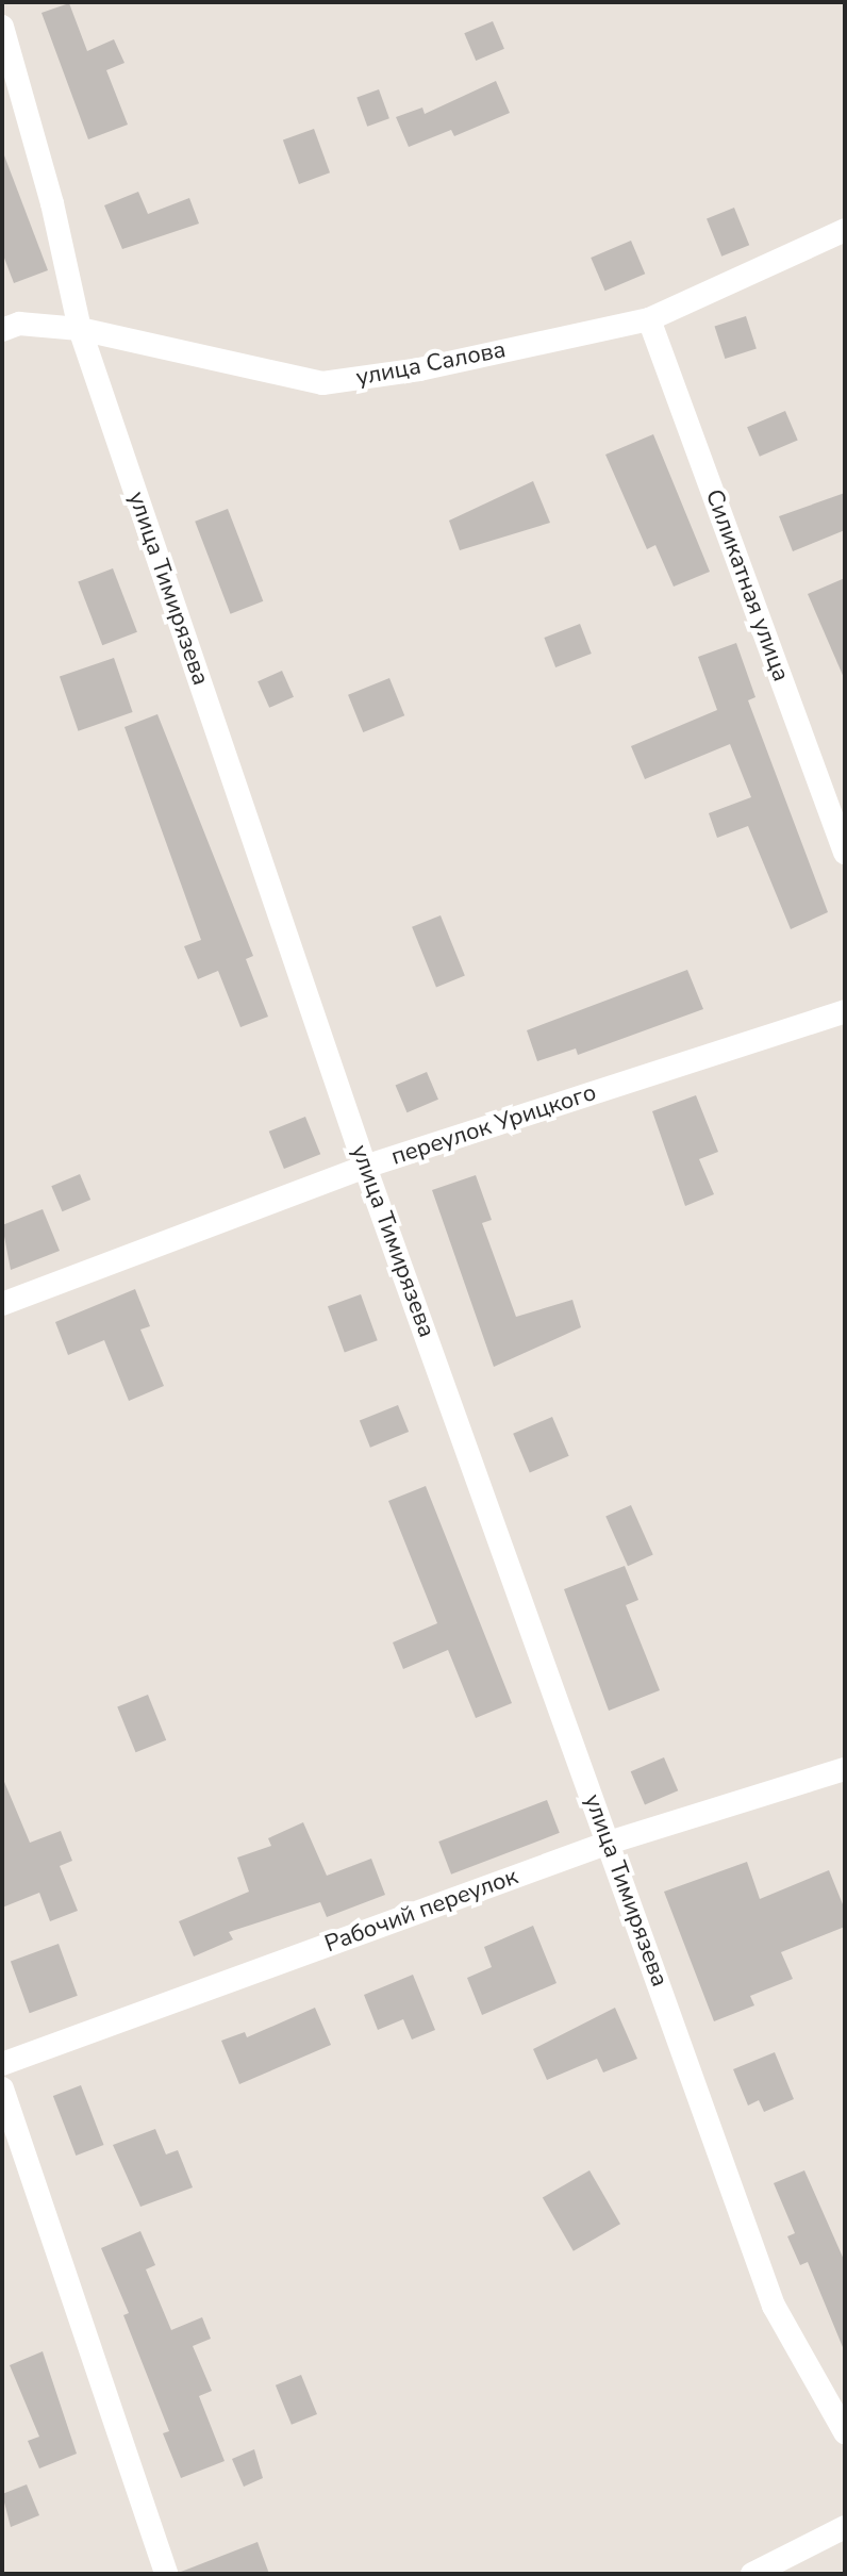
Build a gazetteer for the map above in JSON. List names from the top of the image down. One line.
{"streets":{"street":["улица Салова","Силикатная улица","улица Тимирязева","переулок Урицкого","Рабочий переулок"]},"crossings":[["улица Салова","Силикатная улица"],["улица Салова","улица Тимирязева"],["улица Тимирязева","переулок Урицкого"],["улица Тимирязева","Рабочий переулок"]]}
